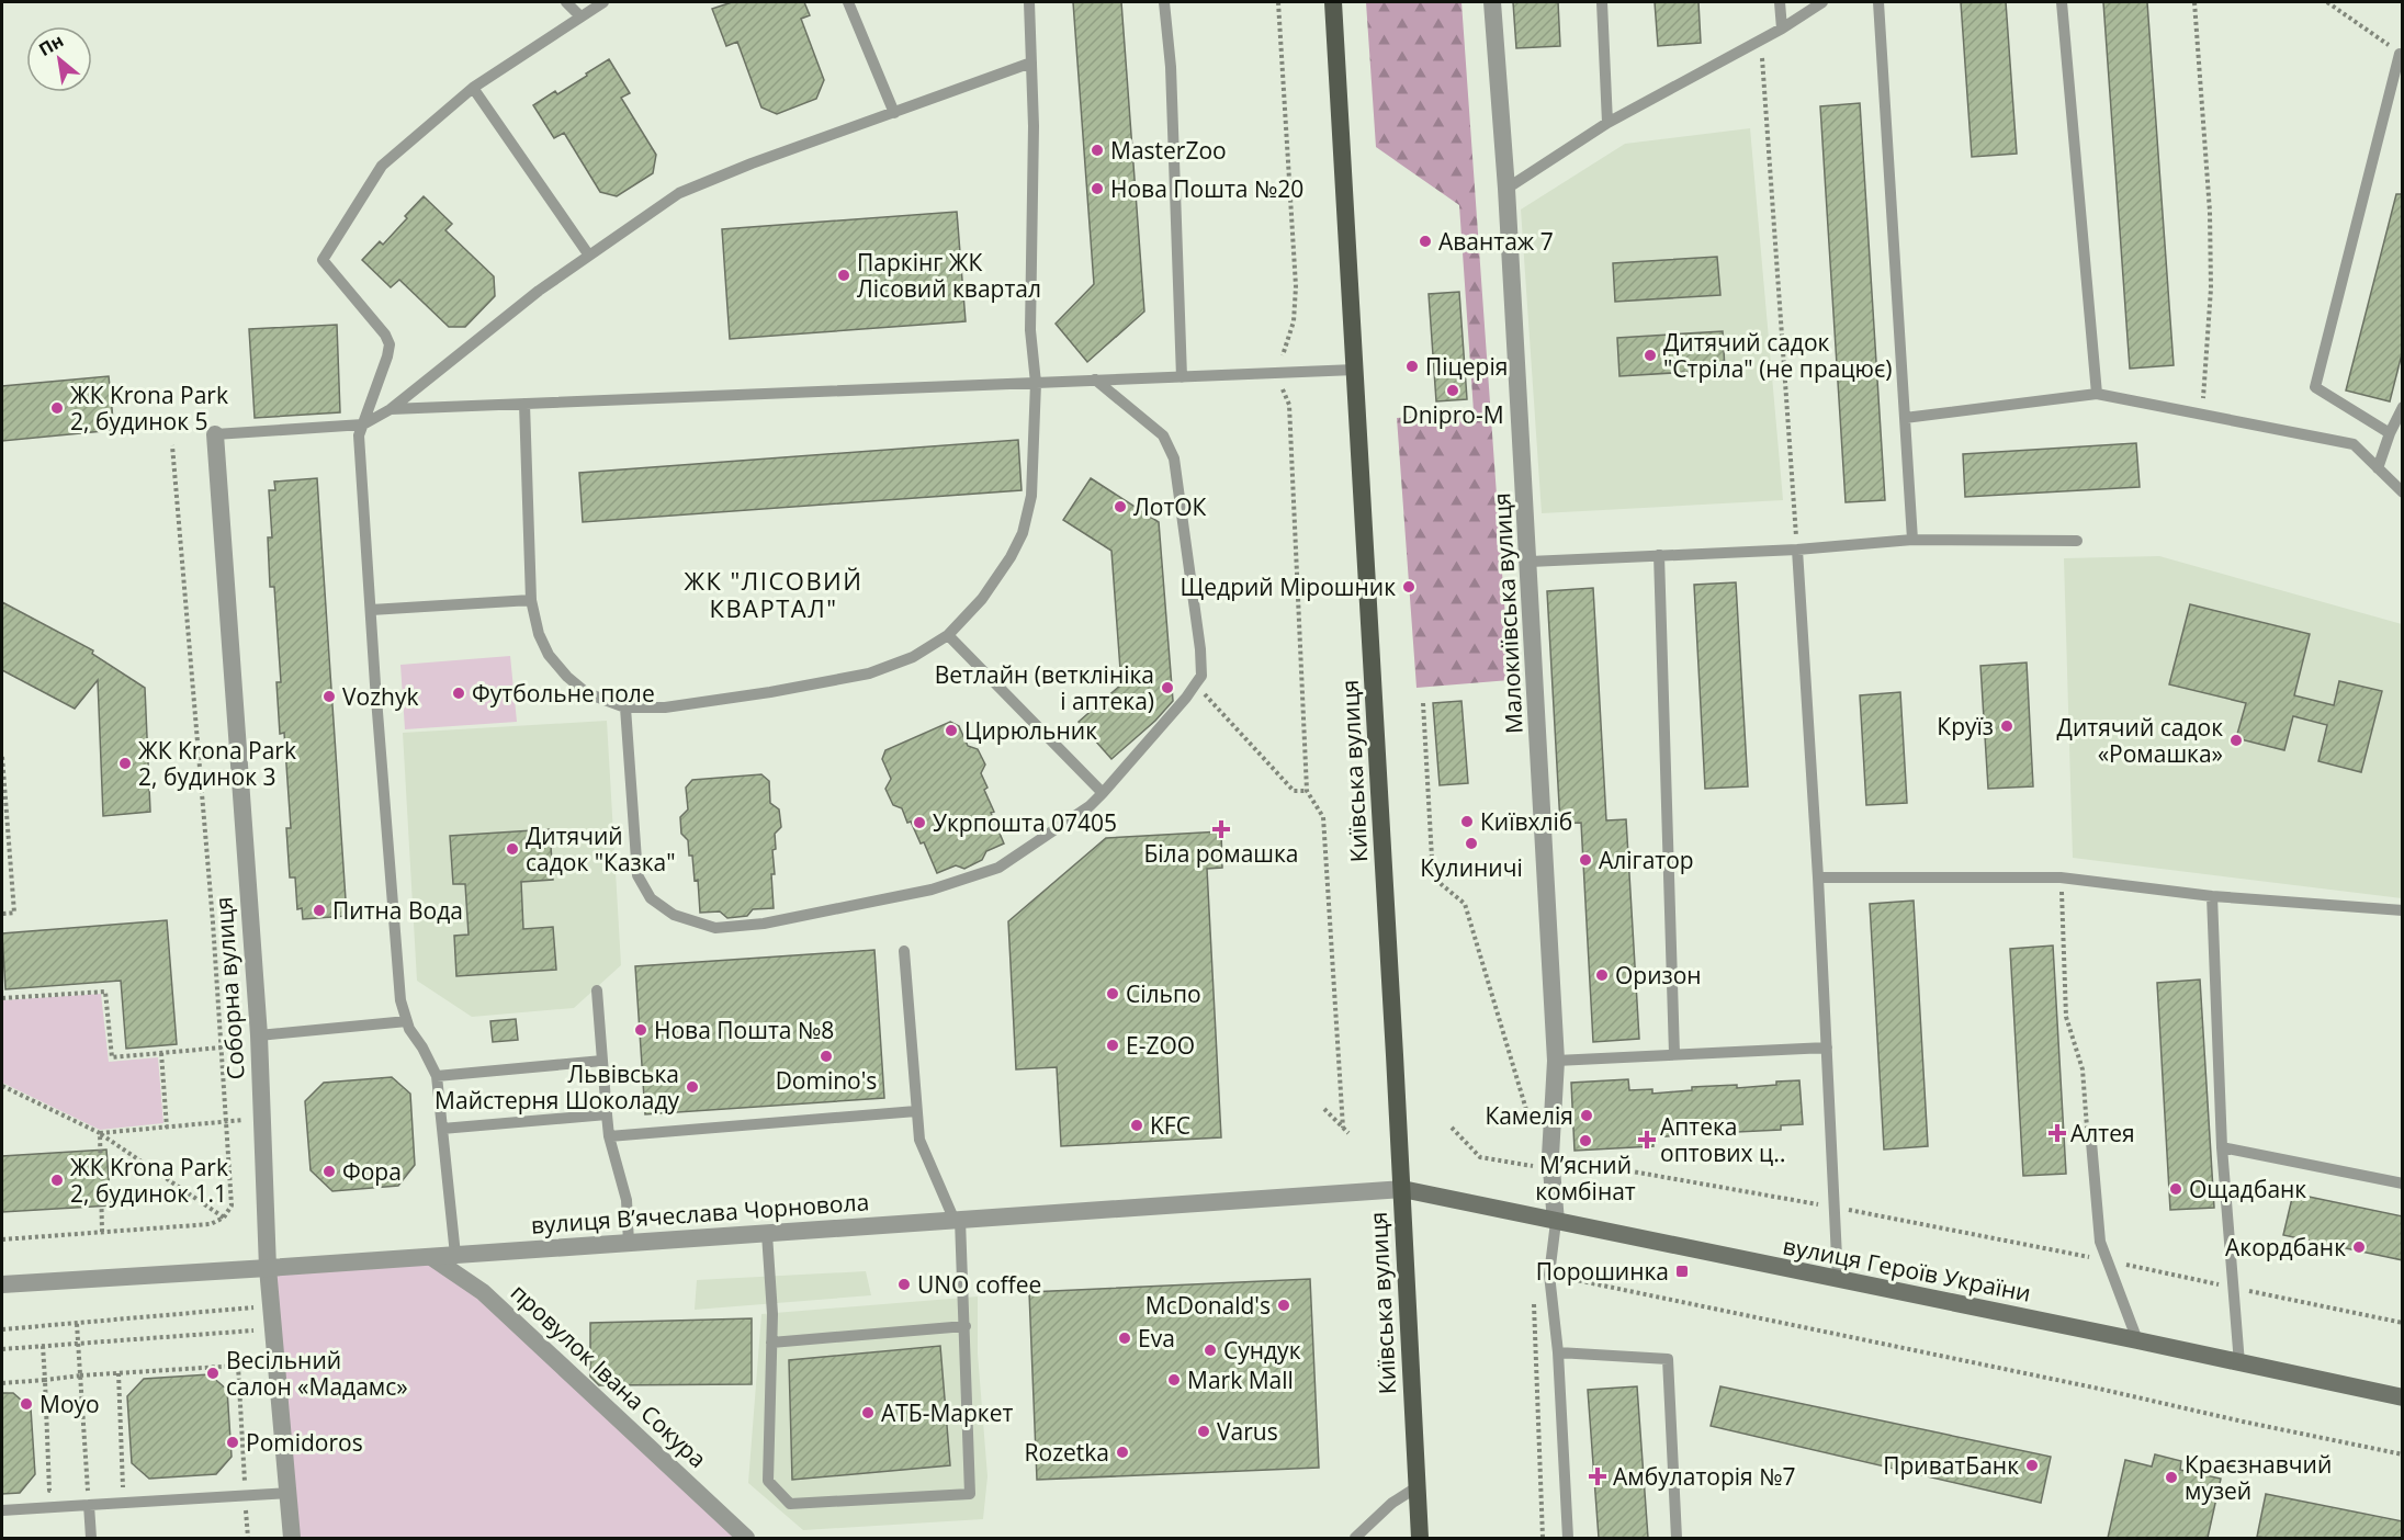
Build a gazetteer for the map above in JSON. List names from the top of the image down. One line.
{"streets":{"main road":["Київська вулиця","вулиця Героїв України"],"street":["Малокиївська вулиця","Соборна вулиця","вулиця Вʼячеслава Чорновола","провулок Івана Сокура"]},"crossings":[["Малокиївська вулиця","вулиця Героїв України"],["Київська вулиця","вулиця Вʼячеслава Чорновола"],["Київська вулиця","вулиця Героїв України"],["Соборна вулиця","вулиця Вʼячеслава Чорновола"],["вулиця Вʼячеслава Чорновола","вулиця Героїв України"],["вулиця Вʼячеслава Чорновола","провулок Івана Сокура"]],"districts":["ЖК \"ЛІСОВИЙ КВАРТАЛ\""],"places":{"other":["MasterZoo","Нова Пошта №20","Авантаж 7","Паркінг ЖК Лісовий квартал","Дитячий садок \"Стріла\" (не працює)","Піцерія","Dnipro-M","ЖК Krona Park 2, будинок 5","ЛотОК","Щедрий Мірошник","Ветлайн (ветклініка і аптека)","Футбольне поле","Vozhyk","Круїз","Цирюльник","Дитячий садок «Ромашка»","ЖК Krona Park 2, будинок 3","Київхліб","Укрпошта 07405","Кулиничі","Дитячий садок \"Казка\"","Алігатор","Питна Вода","Оризон","Сільпо","Нова Пошта №8","E-ZOO","Domino's","Львівська Майстерня Шоколаду","Камелія","KFC","М’ясний комбінат","Фора","ЖК Krona Park 2, будинок 1.1","Ощадбанк","Акордбанк","UNO coffee","McDonald's","Eva","Сундук","Весільний салон «Мадамс»","Mark Mall","Moyo","АТБ-Маркет","Varus","Pomidoros","Rozetka","ПриватБанк","Краєзнавчий музей"],"health":["Біла ромашка","Алтея","Аптека оптових ц‥","Амбулаторія №7"],"transit":["Порошинка"]},"north":"top left"}
